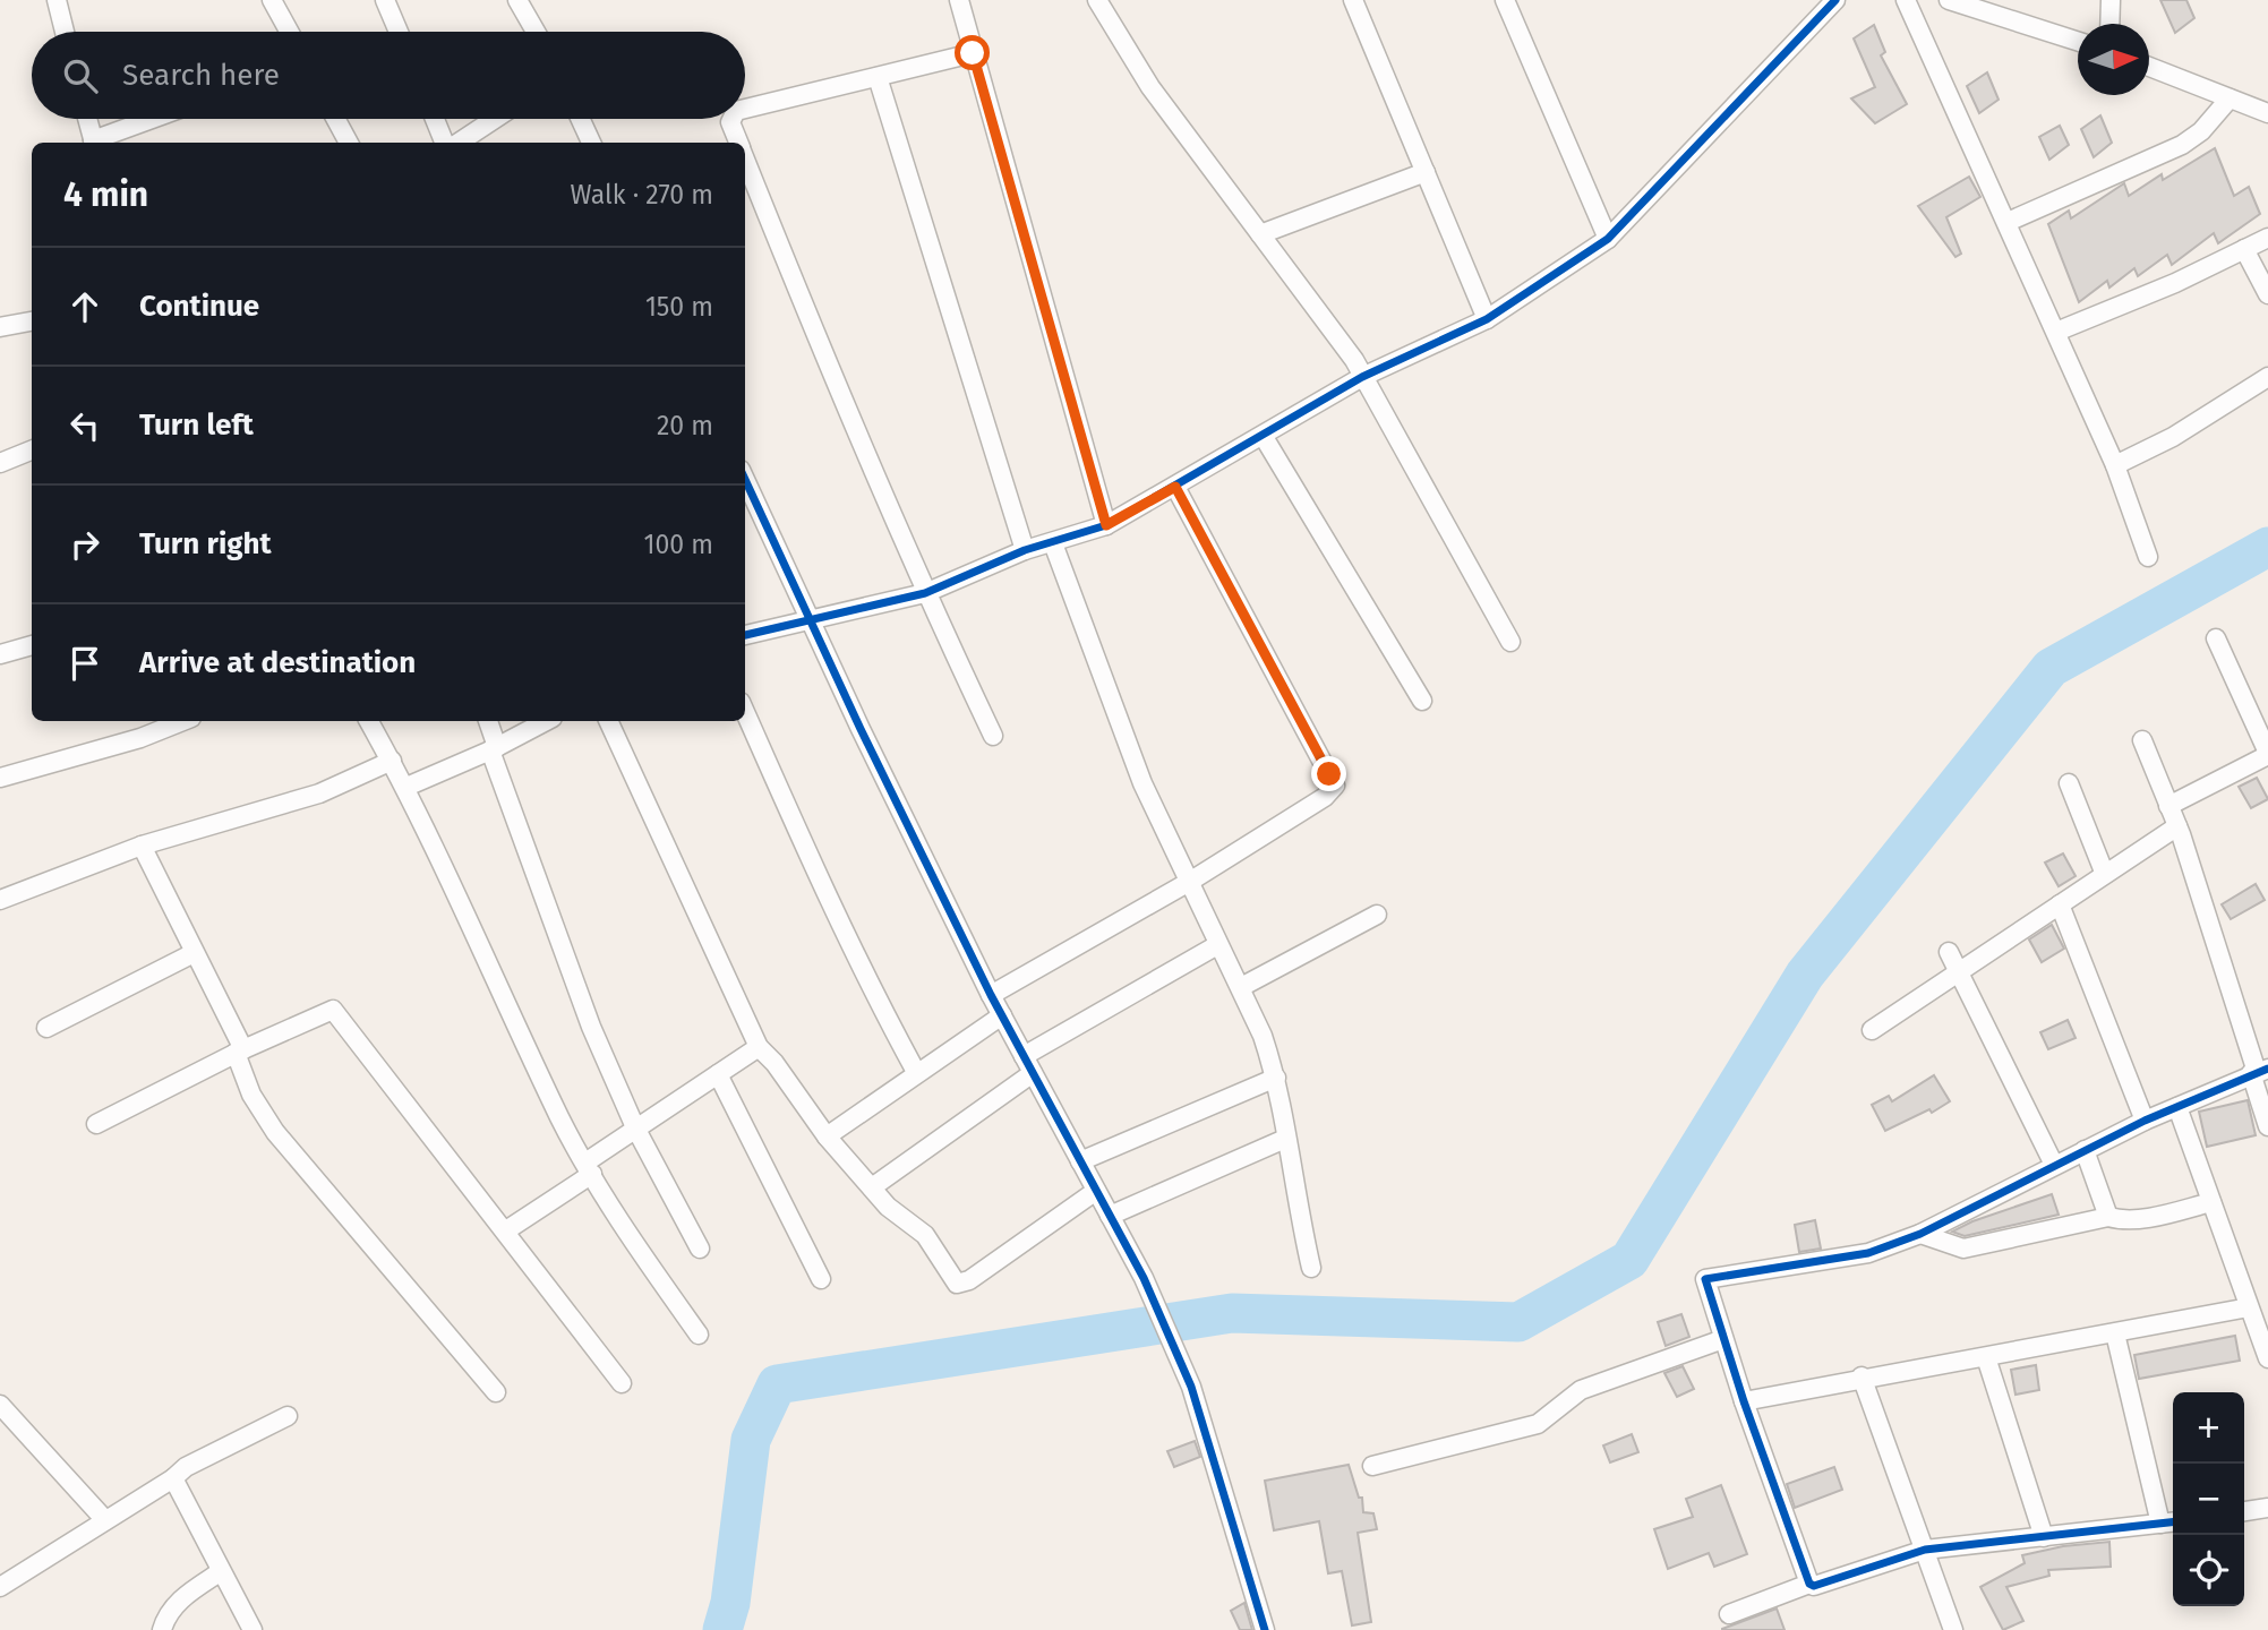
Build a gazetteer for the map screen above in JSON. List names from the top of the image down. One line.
{"north":"right","page":{"search":"Search here","heading":["4 min","Walk · 270 m"],"list":[["Continue","150 m"],["Turn left","20 m"],["Turn right","100 m"],"Arrive at destination"],"map_buttons":["+","−"]}}
